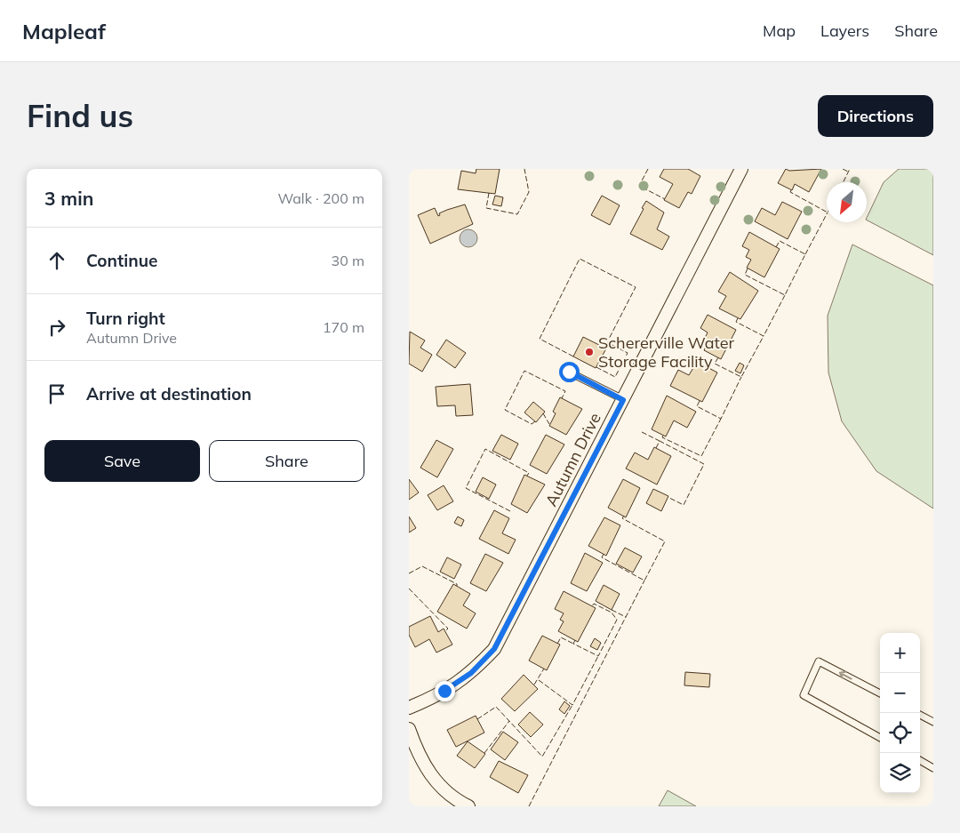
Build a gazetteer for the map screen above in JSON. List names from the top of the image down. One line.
{"streets":{"street":["Autumn Drive"]},"places":["Schererville Water Storage Facility"],"north":"bottom left","page":{"header":"Mapleaf","nav":["Map","Layers","Share"],"buttons":["Directions",["Save","Share"]],"title":"Find us","heading":["3 min","Walk · 200 m"],"list":[["Continue","30 m"],["Turn right","Autumn Drive","170 m"],"Arrive at destination"],"map_buttons":["+","−"]}}
